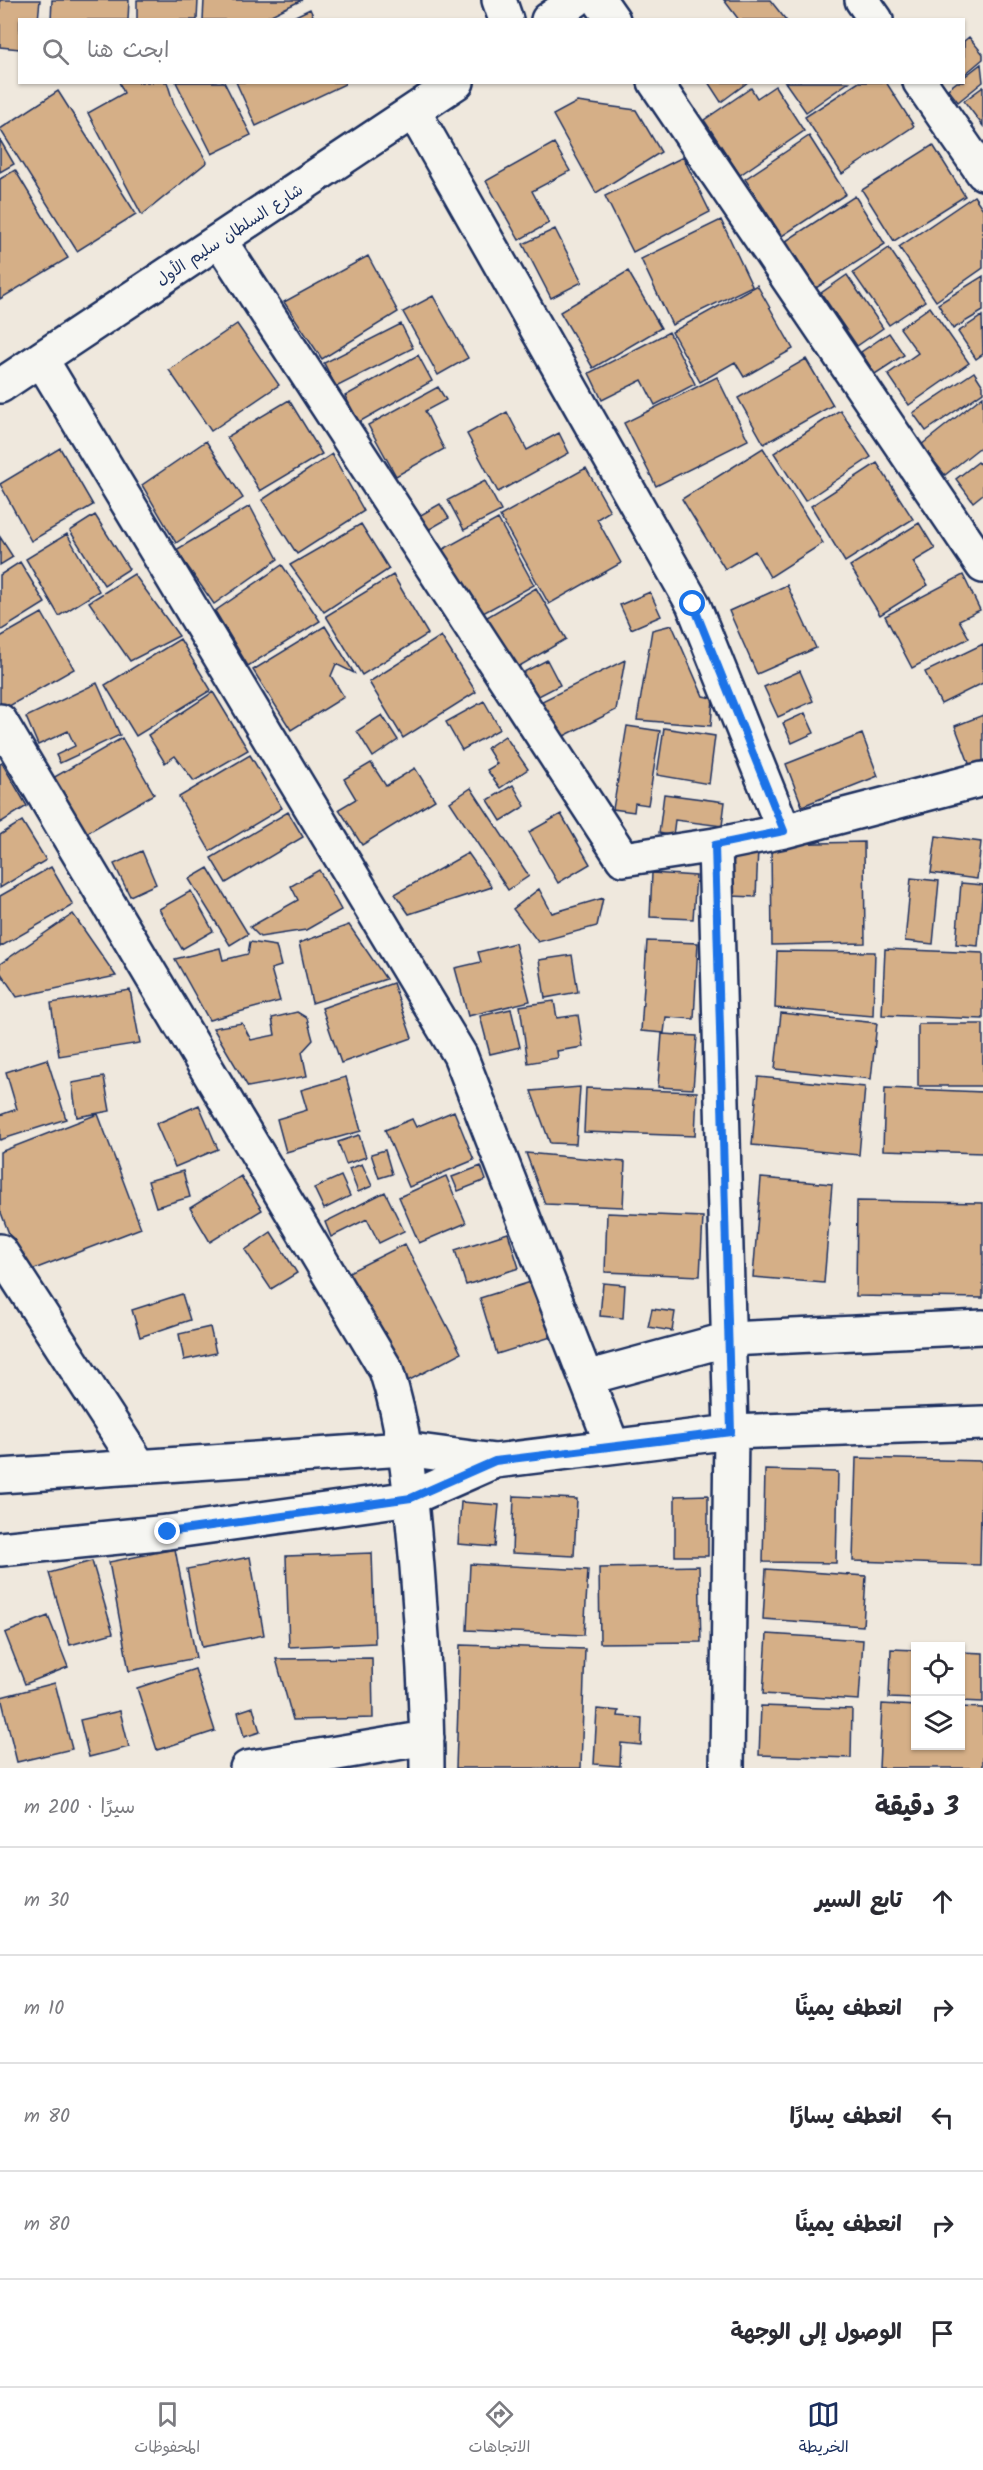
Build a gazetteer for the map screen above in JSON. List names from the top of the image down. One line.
{"streets":{"street":["شارع السلطان سليم الأول"]},"page":{"search":"ابحث هنا","heading":["3 دقيقة","سيرًا · 200 m"],"list":[["تابع السير","30 m"],["انعطف يمينًا","10 m"],["انعطف يسارًا","80 m"],["انعطف يمينًا","80 m"],"الوصول إلى الوجهة"],"nav":["الخريطة","الاتجاهات","المحفوظات"]}}
